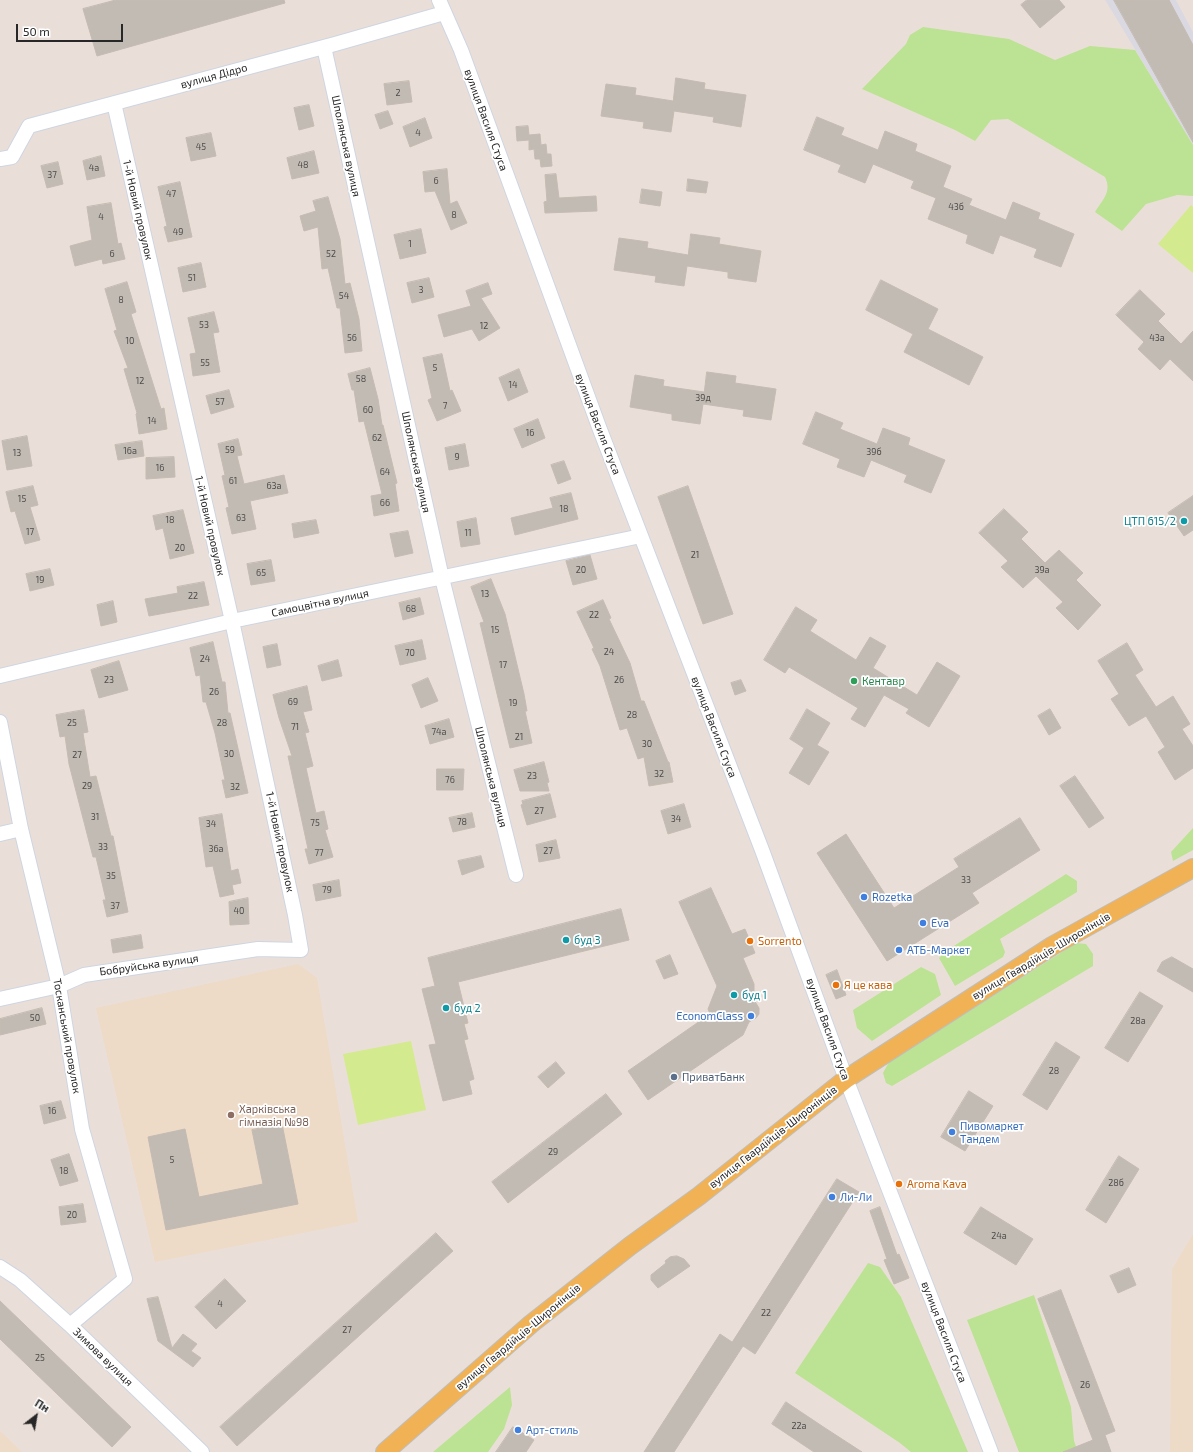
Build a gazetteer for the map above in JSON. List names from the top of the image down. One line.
{"streets":{"main road":["вулиця Гвардійців-Широнінців"],"street":["вулиця Дідро","вулиця Василя Стуса","Шполянська вулиця","1-й Новий провулок","Самоцвітна вулиця","Бобруйська вулиця","Тосканський провулок","Зимова вулиця"]},"crossings":[["вулиця Дідро","вулиця Василя Стуса"],["вулиця Дідро","Шполянська вулиця"],["вулиця Дідро","1-й Новий провулок"],["вулиця Василя Стуса","Самоцвітна вулиця"],["вулиця Василя Стуса","вулиця Гвардійців-Широнінців"],["Шполянська вулиця","Самоцвітна вулиця"],["1-й Новий провулок","Самоцвітна вулиця"],["1-й Новий провулок","Бобруйська вулиця"],["Бобруйська вулиця","Тосканський провулок"],["Тосканський провулок","Зимова вулиця"]],"places":["ЦТП 615/2","Кентавр","Rozetka","Eva","буд 3","Sorrento","АТБ-Маркет","Я це кава","буд 1","буд 2","EconomClass","ПриватБанк","Харківська гімназія №98","Пивомаркет Тандем","Aroma Kava","Ли-Ли","Арт-стиль"],"house_numbers":["2","4","45","48","4а","37","6","47","43б","8","4","49","1","6","52","51","3","54","8","53","12","56","43а","10","55","5","58","12","14","39д","57","7","60","14","16","62","59","16а","39б","13","9","16","64","61","63а","15","66","18","63","18","17","11","20","21","20","39а","65","19","13","22","68","22","15","24","70","24","17","23","26","26","69","19","28","25","28","71","74а","21","30","30","27","32","23","76","29","32","27","31","34","78","75","34","33","36а","27","77","35","33","79","37","40","50","28а","28","16","29","5","18","28б","20","24а","4","22","27","25","26","22а"],"scale_bar":"50 m","north":"top right"}
